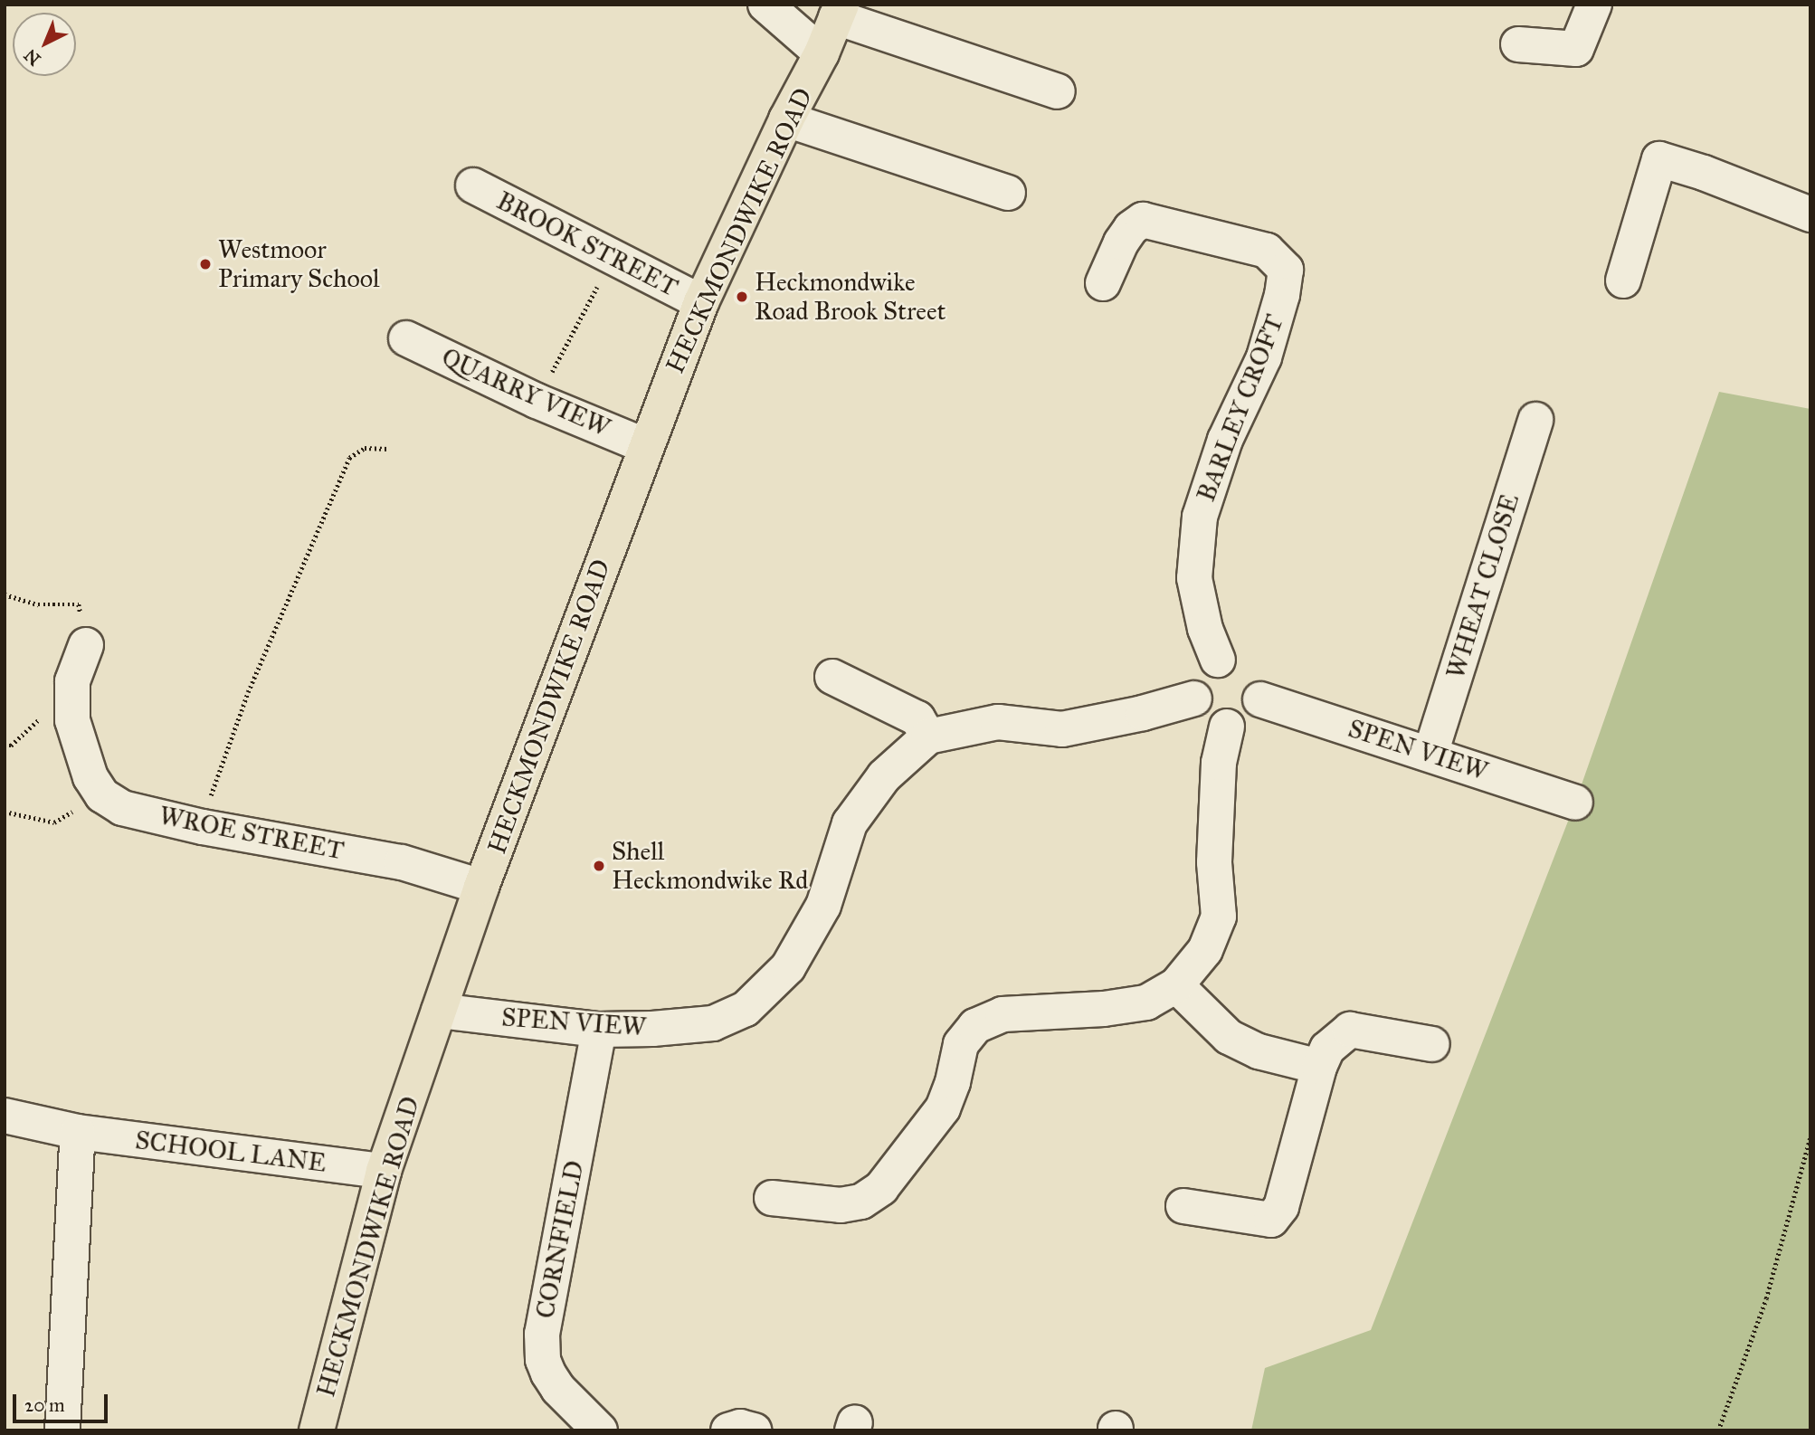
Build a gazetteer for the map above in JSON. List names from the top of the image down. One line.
{"streets":{"main road":["HECKMONDWIKE ROAD"],"street":["BROOK STREET","QUARRY VIEW","BARLEY CROFT","WHEAT CLOSE","SPEN VIEW","WROE STREET","SCHOOL LANE","CORNFIELD"]},"crossings":[["HECKMONDWIKE ROAD","BROOK STREET"],["HECKMONDWIKE ROAD","QUARRY VIEW"],["HECKMONDWIKE ROAD","SPEN VIEW"],["HECKMONDWIKE ROAD","WROE STREET"],["HECKMONDWIKE ROAD","SCHOOL LANE"],["BARLEY CROFT","SPEN VIEW"],["WHEAT CLOSE","SPEN VIEW"],["SPEN VIEW","CORNFIELD"]],"places":["Westmoor Primary School","Heckmondwike Road Brook Street","Shell Heckmondwike Rd"],"scale_bar":"20 m","north":"bottom left"}
